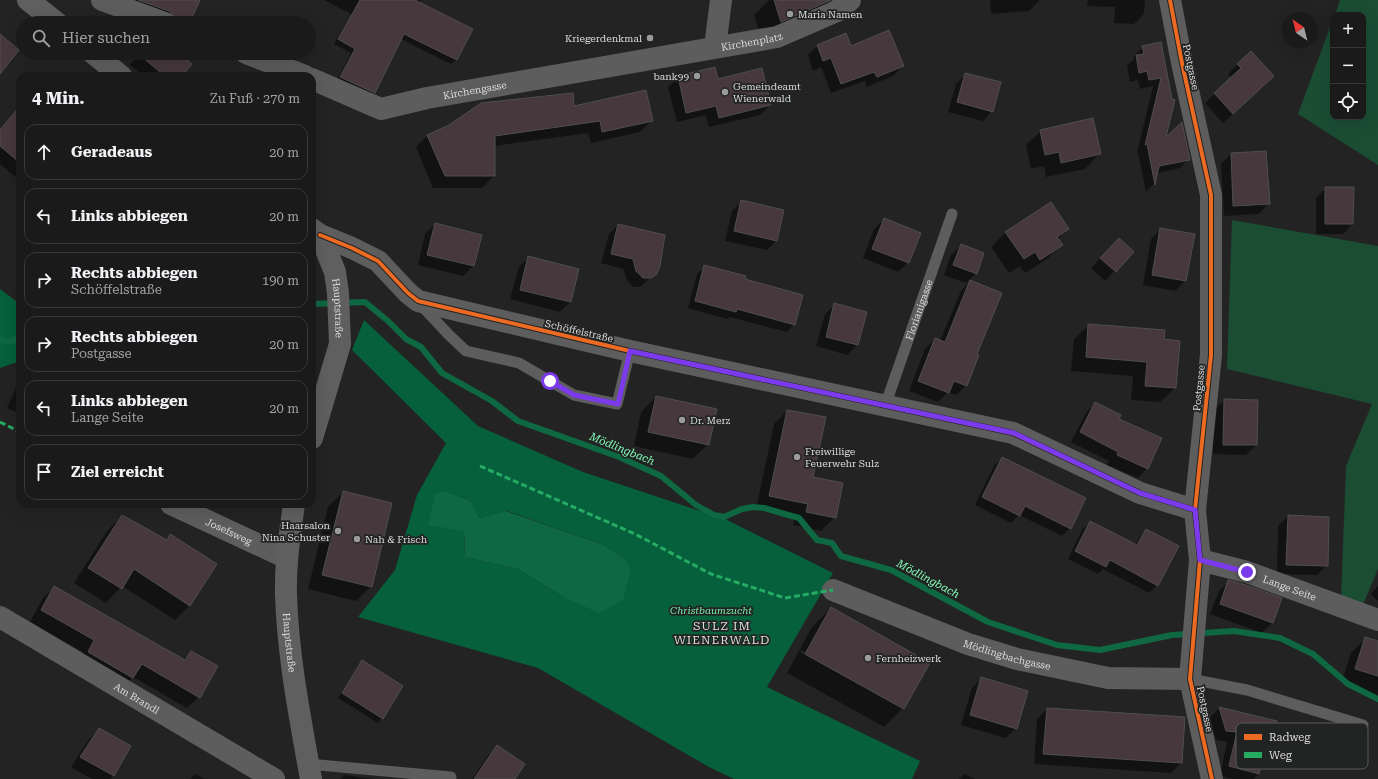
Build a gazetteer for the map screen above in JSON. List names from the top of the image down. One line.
{"streets":{"main road":["Hauptstraße"],"street":["Kirchenplatz","Postgasse","Kirchengasse","Schöffelstraße","Josefsweg","Lange Seite","Mödlingbachgasse","Am Brandl"],"lane":["Florianigasse"]},"crossings":[["Kirchenplatz","Kirchengasse"],["Postgasse","Schöffelstraße"],["Postgasse","Lange Seite"],["Postgasse","Mödlingbachgasse"],["Hauptstraße","Schöffelstraße"],["Hauptstraße","Josefsweg"],["Florianigasse","Schöffelstraße"]],"districts":["SULZ IM WIENERWALD"],"water":["Mödlingbach"],"parks":["Christbaumzucht"],"places":["Maria Namen","Kriegerdenkmal","bank99","Gemeindeamt Wienerwald","Dr. Merz","Freiwillige Feuerwehr Sulz","Haarsalon Nina Schuster","Nah & Frisch","Fernheizwerk"],"legend":["Radweg","Weg"],"north":"top left","page":{"map_buttons":["+","−"],"search":"Hier suchen","heading":["4 Min.","Zu Fuß · 270 m"],"list":[["Geradeaus","20 m"],["Links abbiegen","20 m"],["Rechts abbiegen","Schöffelstraße","190 m"],["Rechts abbiegen","Postgasse","20 m"],["Links abbiegen","Lange Seite","20 m"],"Ziel erreicht"]}}
